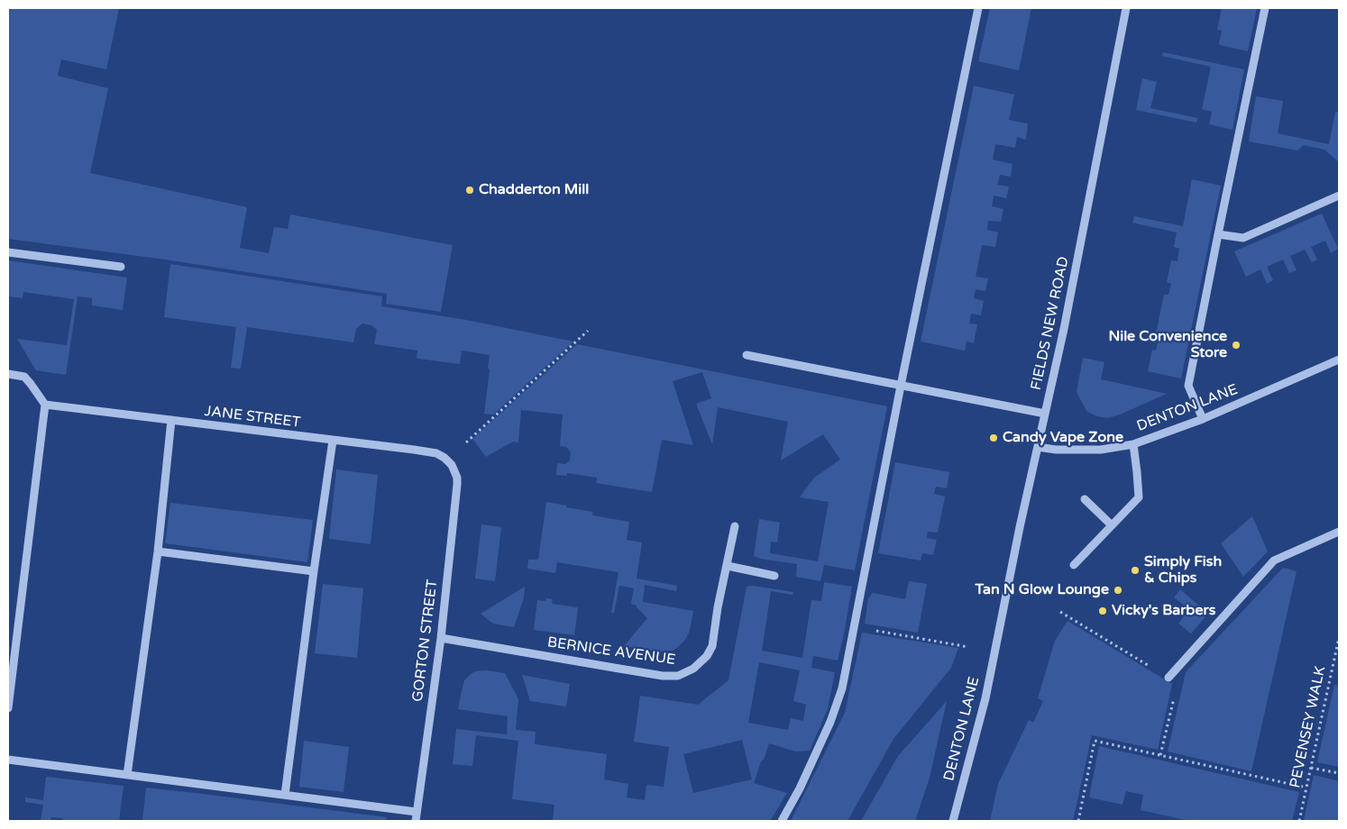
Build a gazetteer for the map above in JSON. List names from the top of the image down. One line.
{"streets":{"street":["FIELDS NEW ROAD","DENTON LANE","JANE STREET","GORTON STREET","BERNICE AVENUE"],"path":["PEVENSEY WALK"]},"crossings":[["FIELDS NEW ROAD","DENTON LANE"],["JANE STREET","GORTON STREET"],["GORTON STREET","BERNICE AVENUE"]],"places":["Chadderton Mill","Nile Convenience Store","Candy Vape Zone","Simply Fish & Chips","Tan N Glow Lounge","Vicky's Barbers"]}
